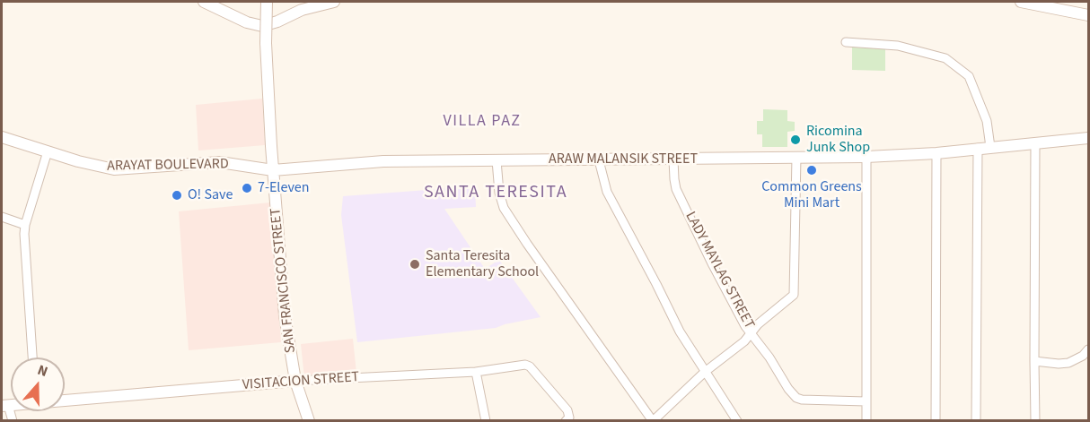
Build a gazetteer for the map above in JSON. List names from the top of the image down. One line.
{"streets":{"main road":["ARAW MALANSIK STREET","ARAYAT BOULEVARD","SAN FRANCISCO STREET","VISITACION STREET"],"street":["LADY MAYLAG STREET"]},"crossings":[["ARAW MALANSIK STREET","ARAYAT BOULEVARD"],["ARAW MALANSIK STREET","LADY MAYLAG STREET"],["ARAW MALANSIK STREET","SAN FRANCISCO STREET"],["ARAYAT BOULEVARD","SAN FRANCISCO STREET"],["SAN FRANCISCO STREET","VISITACION STREET"]],"districts":["VILLA PAZ","SANTA TERESITA"],"places":["Ricomina Junk Shop","Common Greens Mini Mart","7-Eleven","O! Save","Santa Teresita Elementary School"],"north":"top"}
